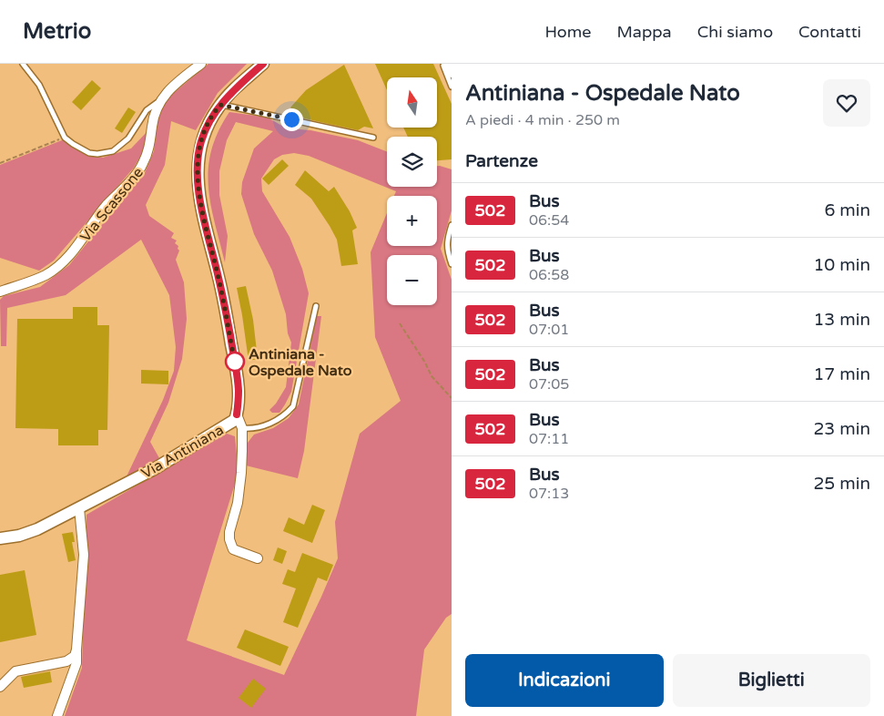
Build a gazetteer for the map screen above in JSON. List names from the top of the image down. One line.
{"streets":{"street":["Via Scassone","Via Antiniana"]},"places":["Antiniana - Ospedale Nato"],"lines":["bus line 502"],"north":"top","page":{"header":"Metrio","nav":["Home","Mappa","Chi siamo","Contatti"],"heading":[["Antiniana - Ospedale Nato","A piedi · 4 min · 250 m"],"Partenze"],"map_buttons":["+","−"],"list":[{"mark":"502","name":"Bus","note":"06:54","value":"6 min"},{"mark":"502","name":"Bus","note":"06:58","value":"10 min"},{"mark":"502","name":"Bus","note":"07:01","value":"13 min"},{"mark":"502","name":"Bus","note":"07:05","value":"17 min"},{"mark":"502","name":"Bus","note":"07:11","value":"23 min"},{"mark":"502","name":"Bus","note":"07:13","value":"25 min"}],"buttons":["Indicazioni","Biglietti"]}}
